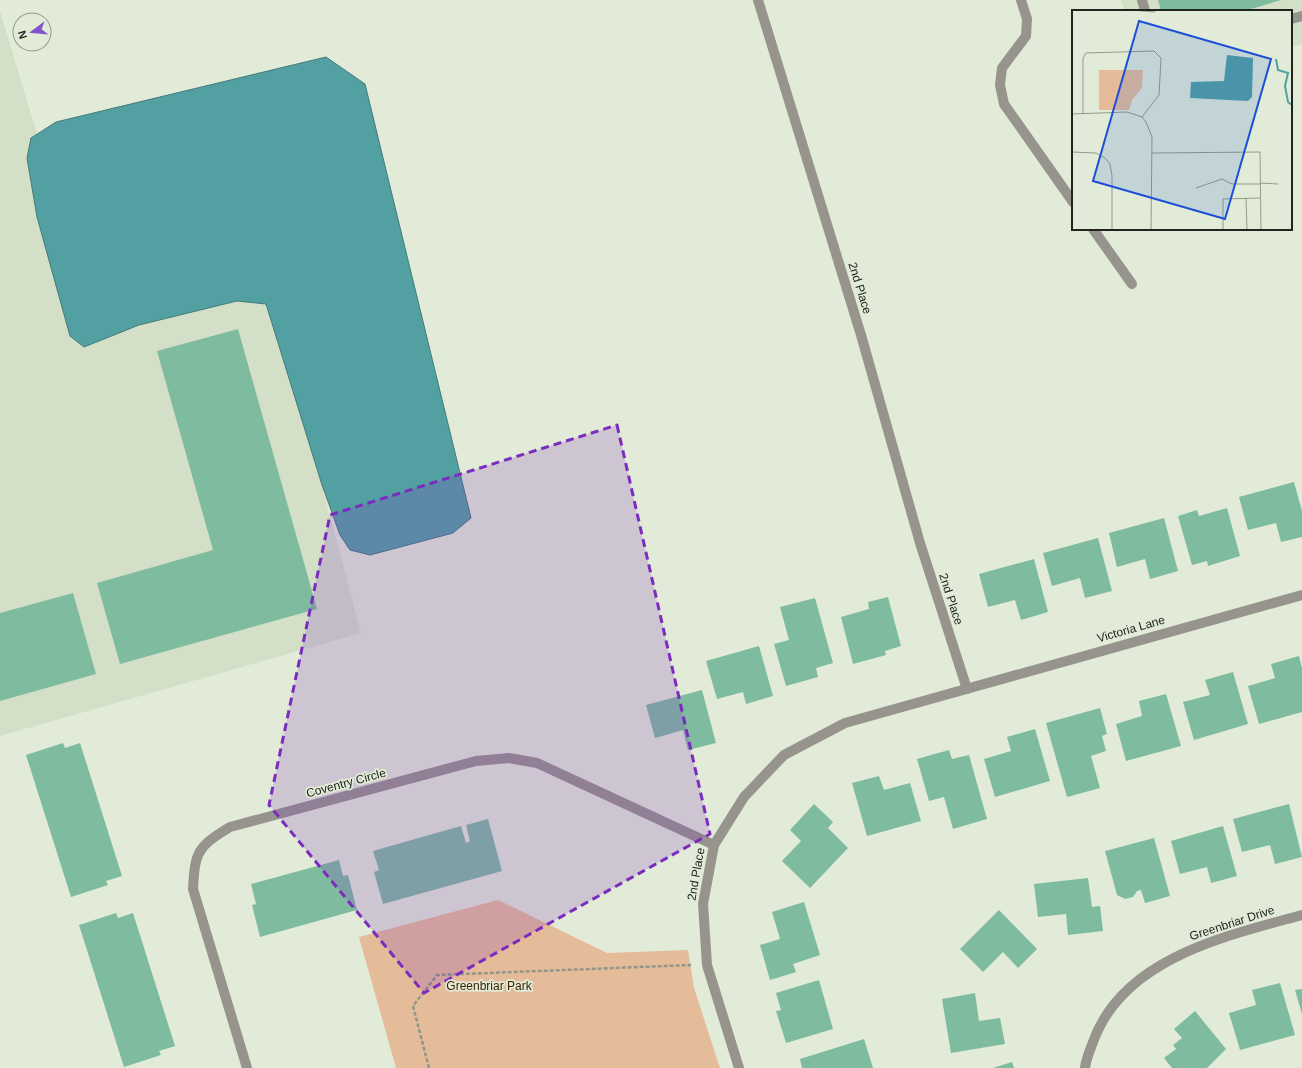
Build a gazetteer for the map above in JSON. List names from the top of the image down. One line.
{"streets":{"street":["2nd Place","Victoria Lane","Coventry Circle","Greenbriar Drive"]},"crossings":[["2nd Place","Victoria Lane"],["2nd Place","Coventry Circle"]],"parks":["Greenbriar Park"],"north":"left"}
